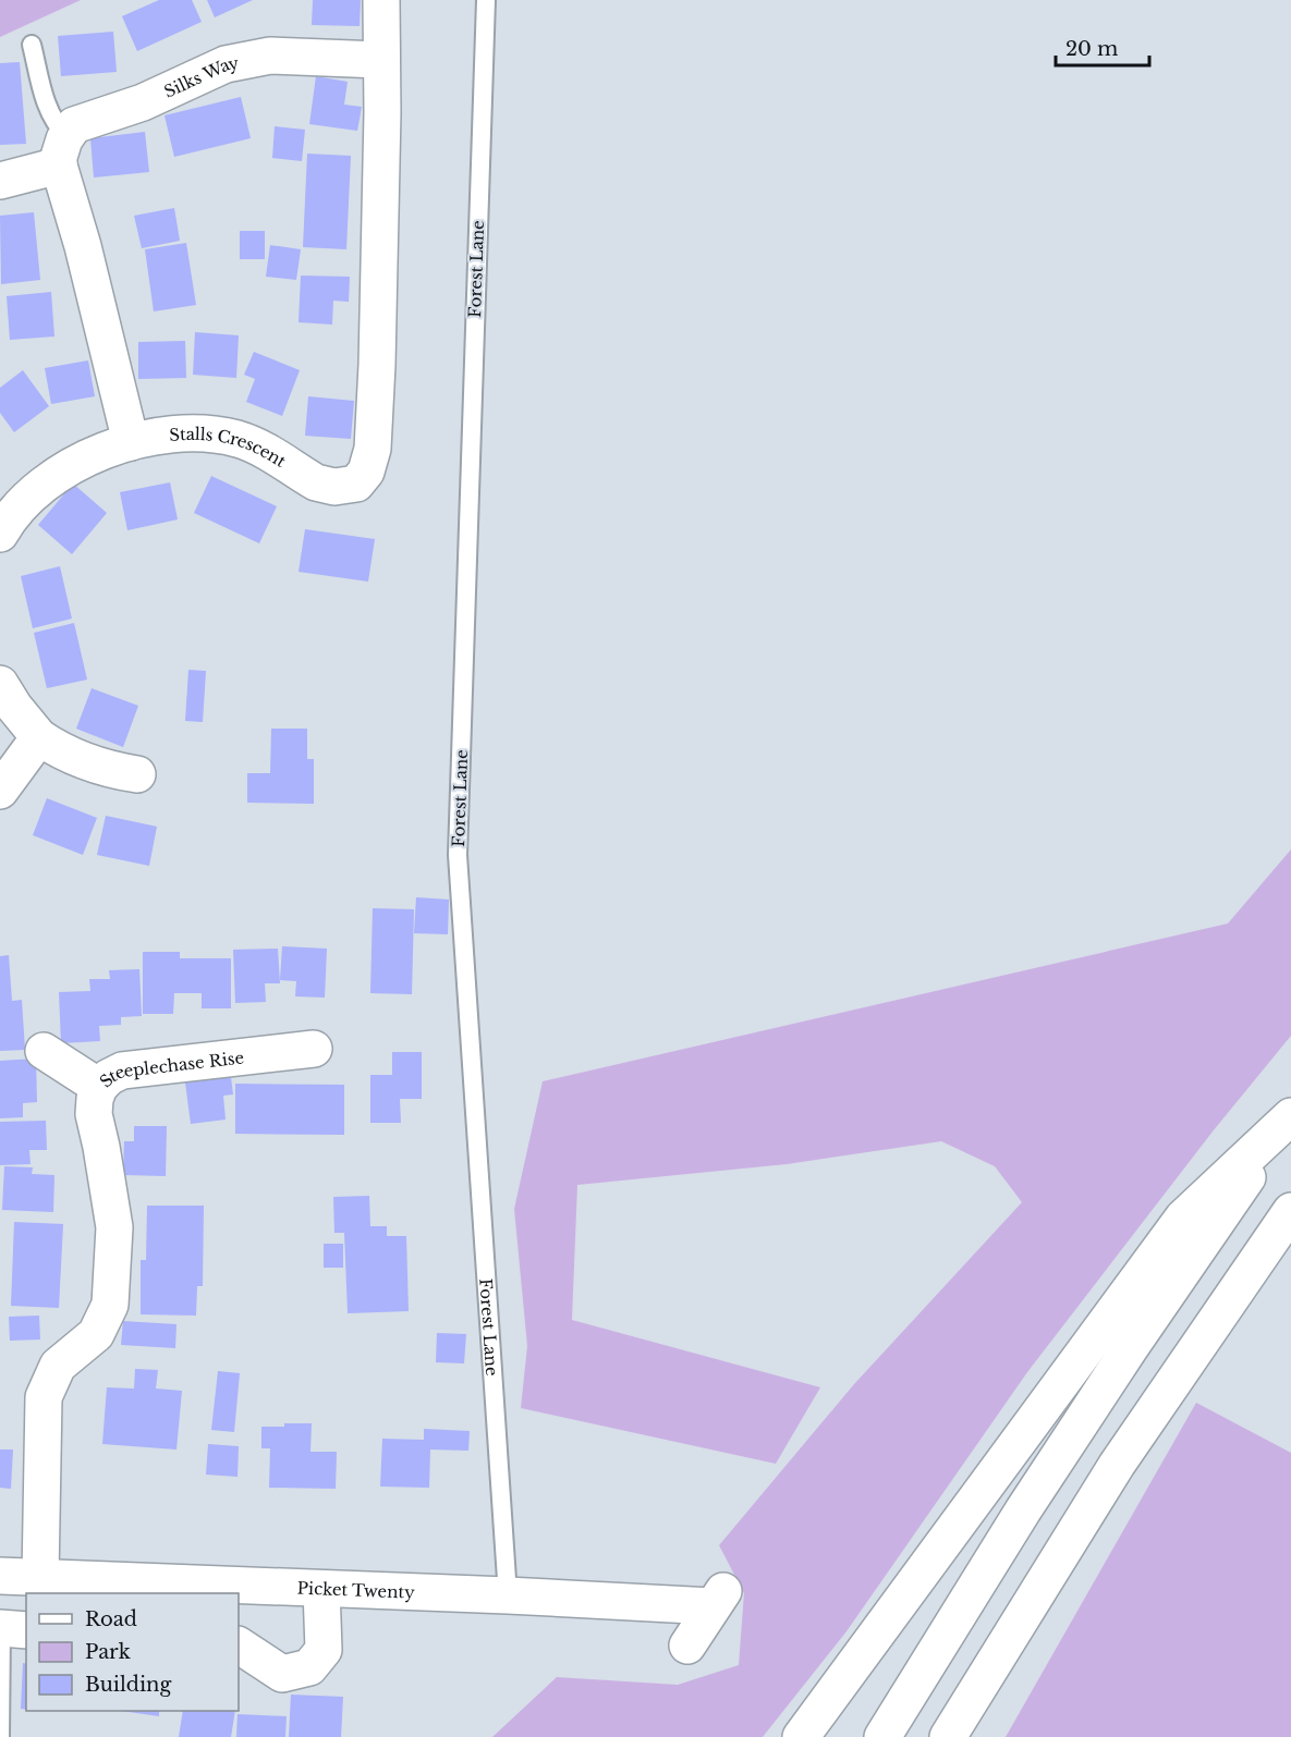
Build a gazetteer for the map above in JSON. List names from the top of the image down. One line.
{"streets":{"main road":["Silks Way","Stalls Crescent","Steeplechase Rise","Picket Twenty"],"lane":["Forest Lane"]},"crossings":[["Silks Way","Stalls Crescent"],["Forest Lane","Picket Twenty"]],"legend":["Road","Park","Building"],"scale_bar":"20 m"}
